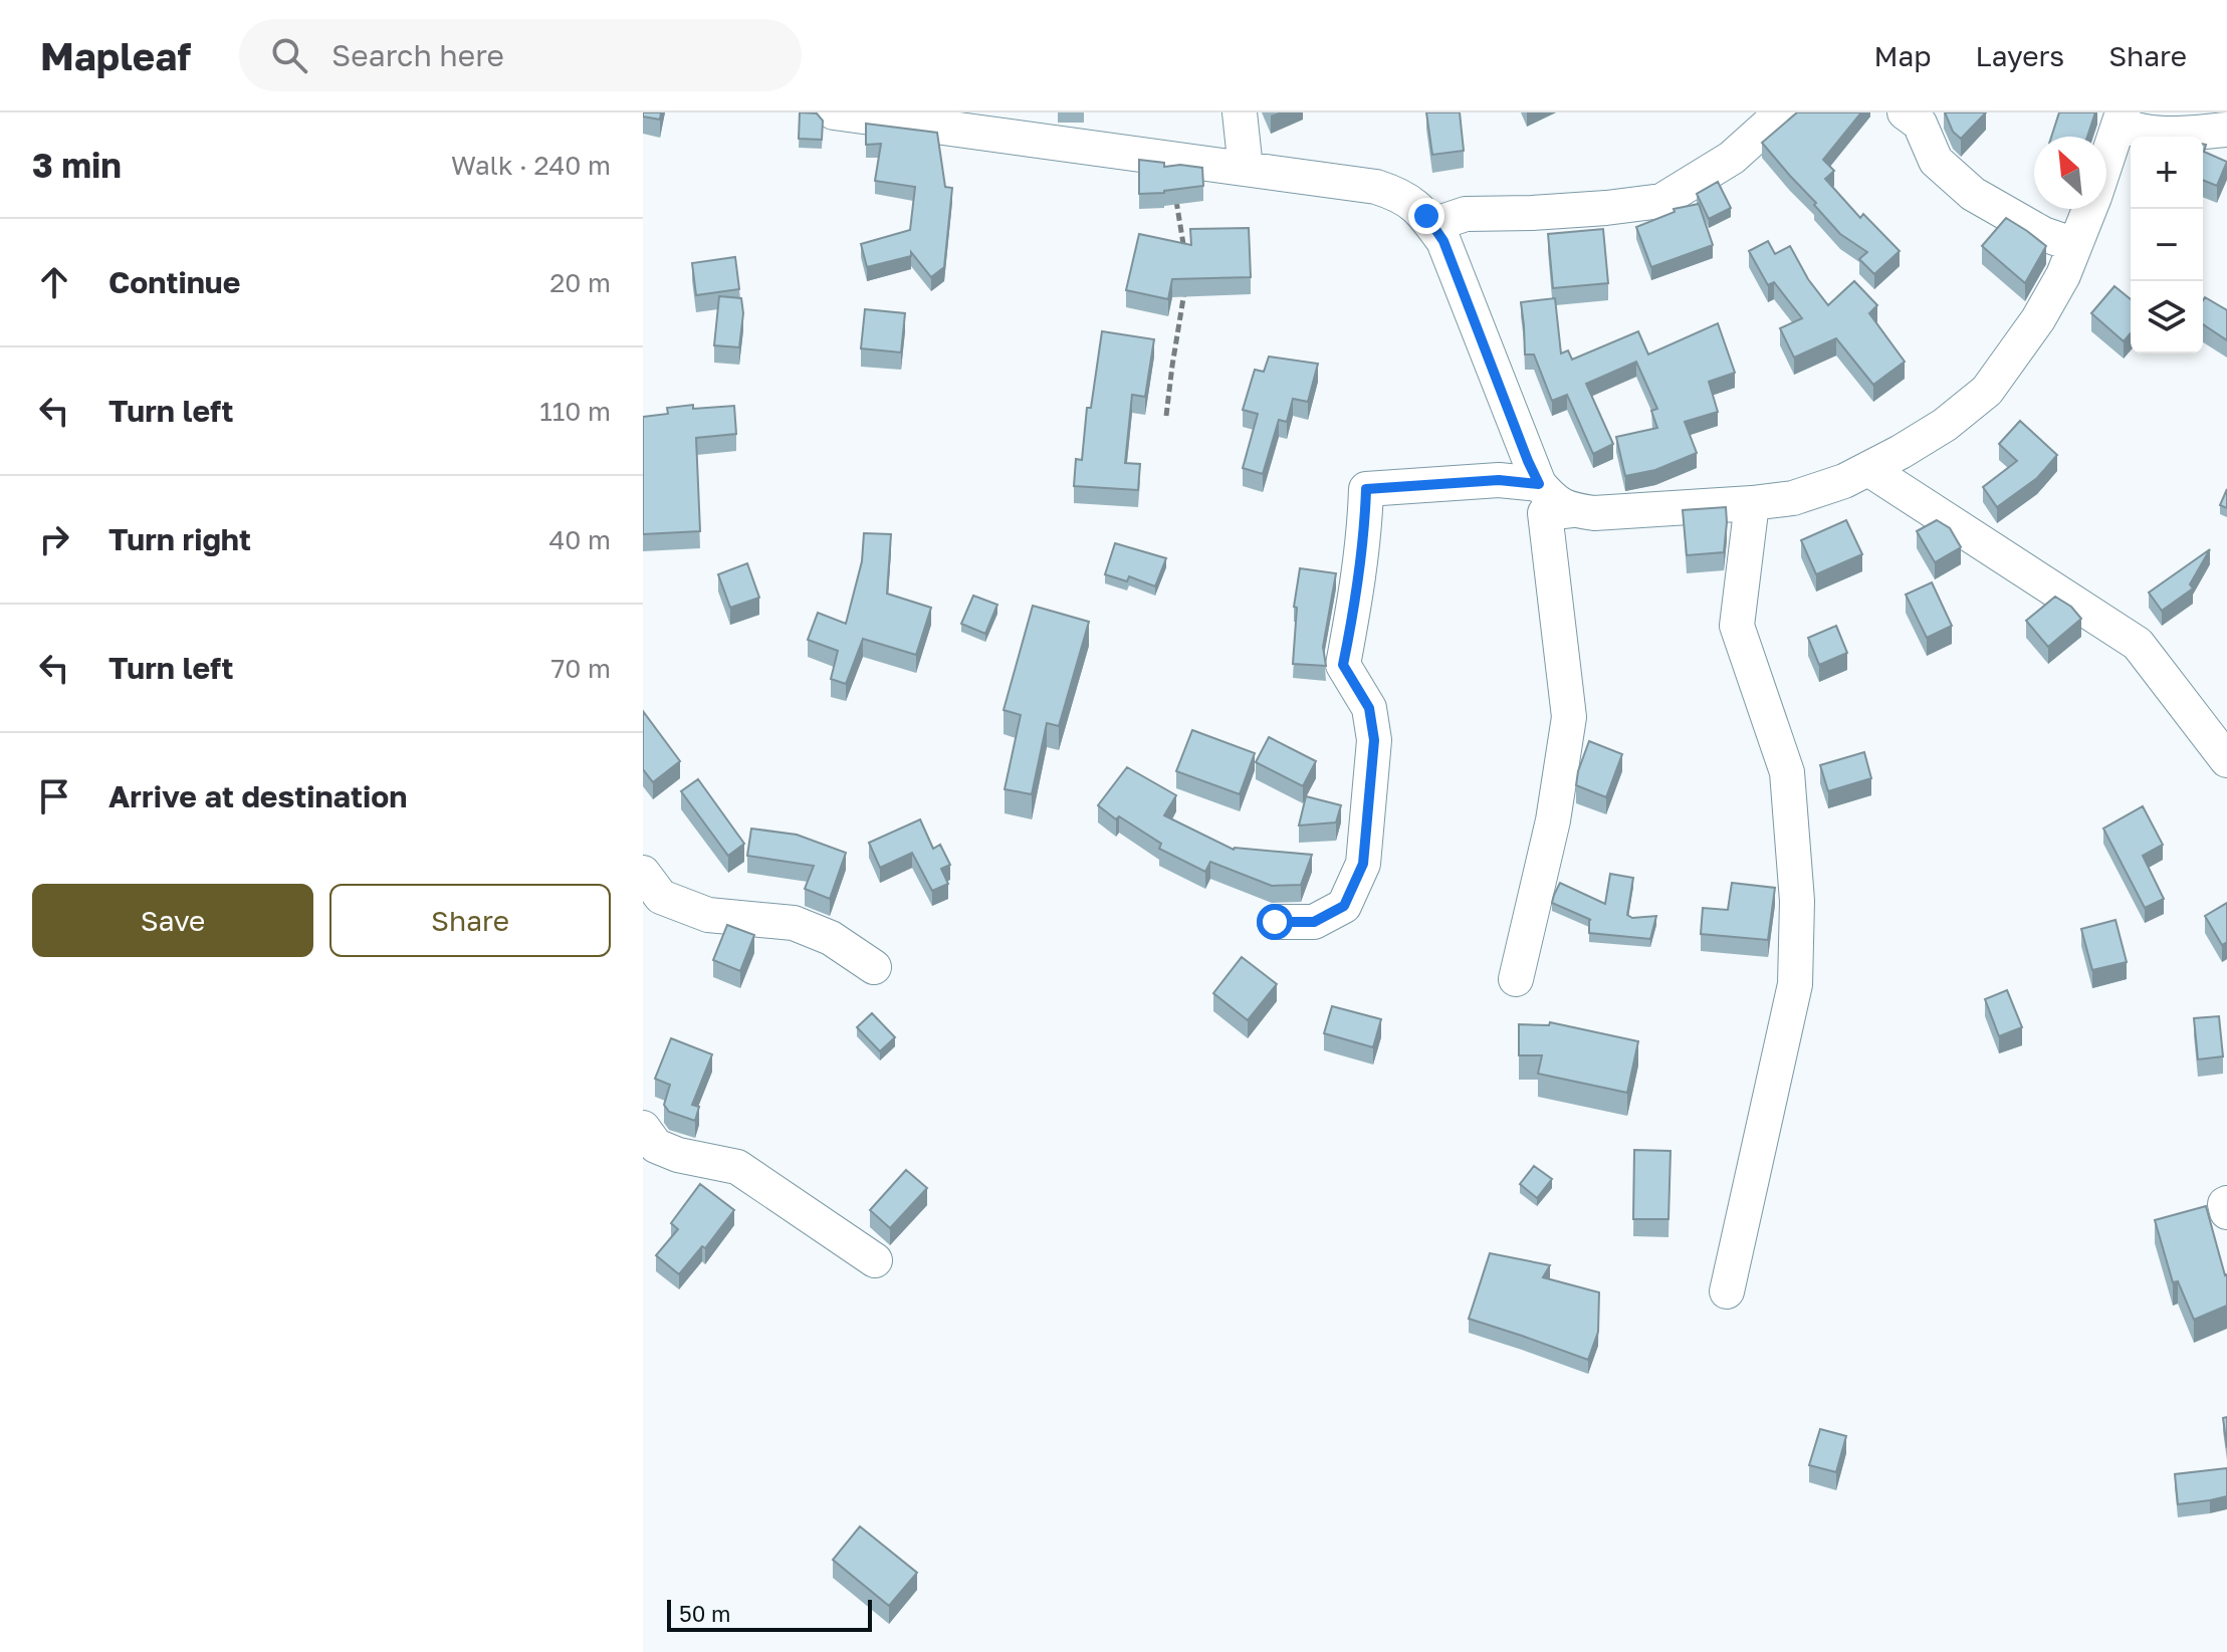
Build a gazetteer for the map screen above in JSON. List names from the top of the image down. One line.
{"scale_bar":"50 m","north":"top left","page":{"header":"Mapleaf","search":"Search here","nav":["Map","Layers","Share"],"heading":["3 min","Walk · 240 m"],"map_buttons":["+","−"],"list":[["Continue","20 m"],["Turn left","110 m"],["Turn right","40 m"],["Turn left","70 m"],"Arrive at destination"],"buttons":["Save","Share"],"scale":"50 m"}}
